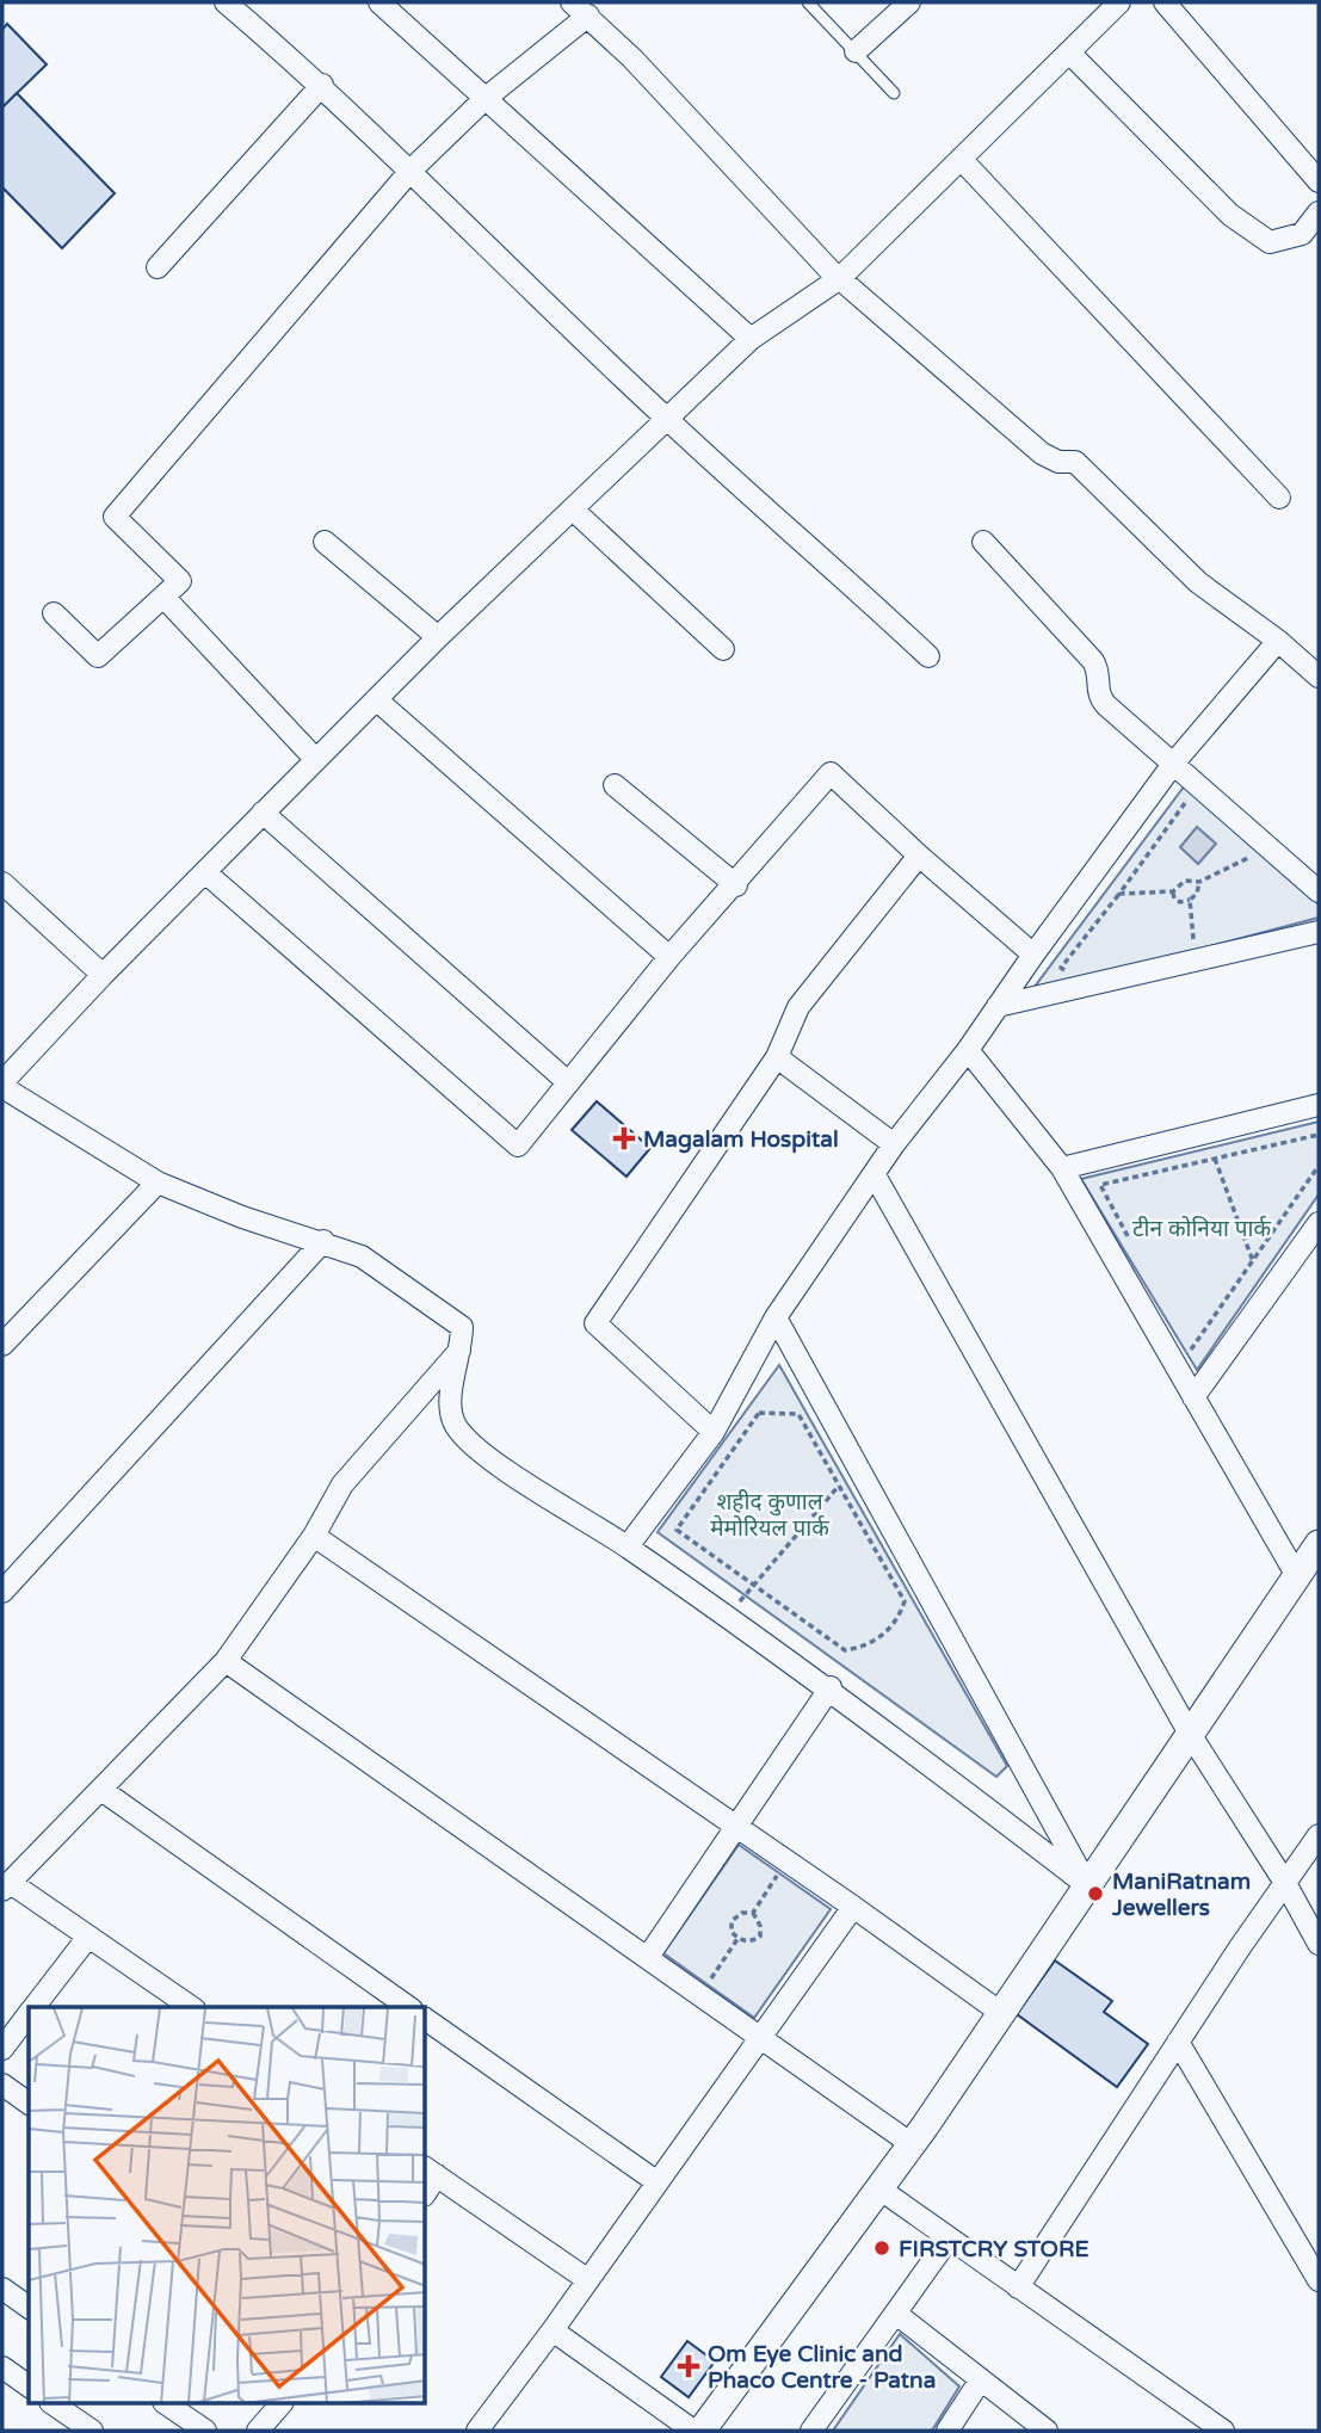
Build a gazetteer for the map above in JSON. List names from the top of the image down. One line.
{"parks":["टीन कोनिया पार्क","शहीद कुणाल मेमोरियल पार्क"],"places":{"health":["Magalam Hospital","Om Eye Clinic and Phaco Centre - Patna"],"other":["ManiRatnam Jewellers","FIRSTCRY STORE"]}}
